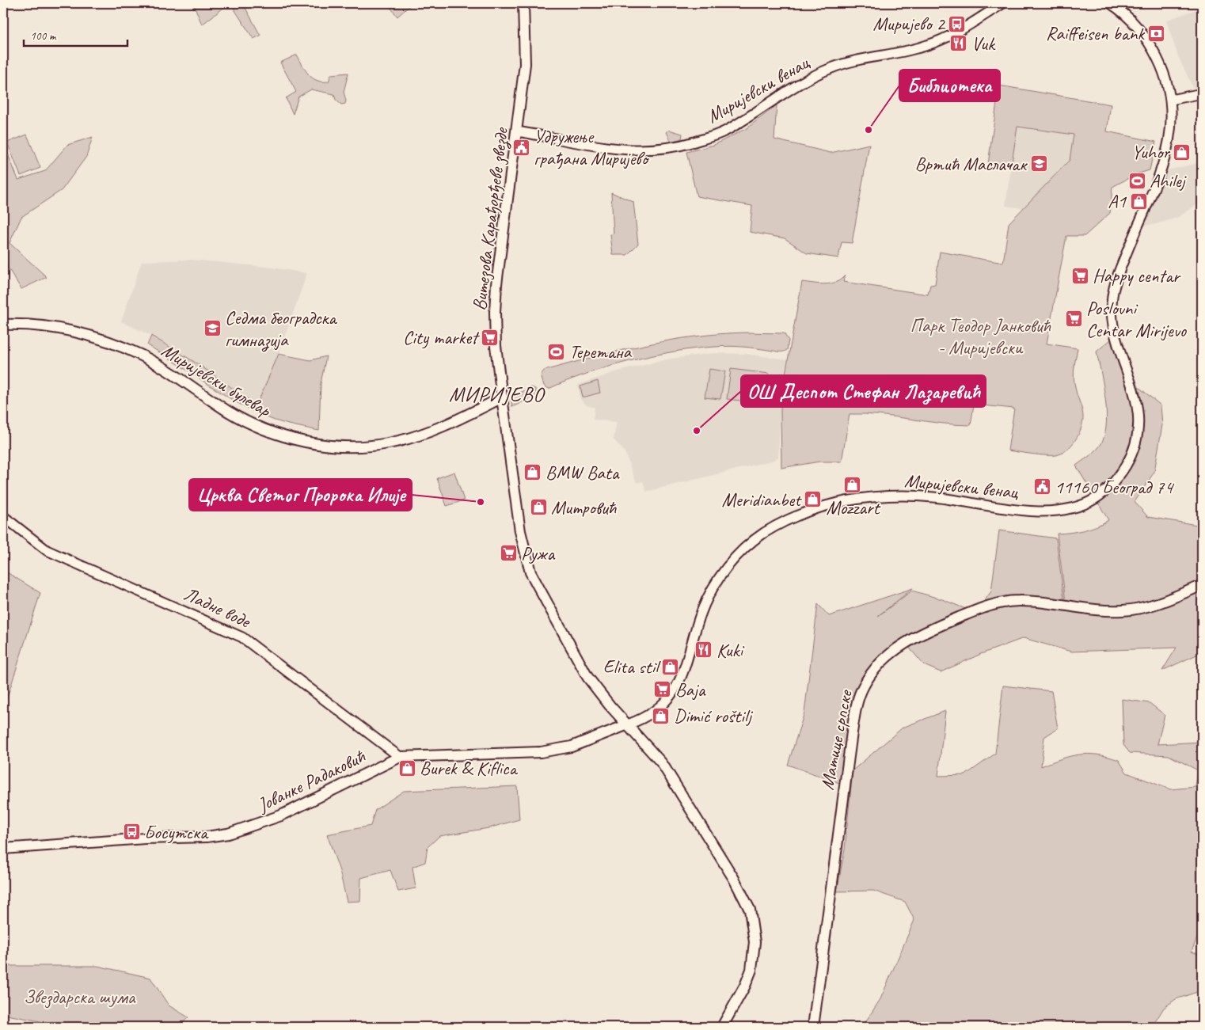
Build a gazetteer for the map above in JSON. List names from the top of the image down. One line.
{"streets":{"main road":["Витезова Карађорђеве звезде","Миријевски булевар","Матице српске","Јованке Радаковић"],"street":["Миријевски венац","Ладне воде"]},"crossings":[["Миријевски венац","Витезова Карађорђеве звезде"],["Миријевски венац","Јованке Радаковић"],["Витезова Карађорђеве звезде","Миријевски булевар"],["Витезова Карађорђеве звезде","Јованке Радаковић"],["Ладне воде","Јованке Радаковић"]],"districts":["МИРИЈЕВО"],"parks":["Парк Теодор Јанковић - Миријевски","Звездарска шума"],"places":{"bus stop":["Миријево 2","Босутска"],"bank":["Raiffeisen bank"],"restaurant":["Vuk","Kuki"],"other":["Библиотека","ОШ Деспот Стефан Лазаревић","Црква Светог Пророка Илије"],"public building":["Удружење грађана Миријево","11160 Београд 74"],"shop":["Yuhor","A1","BMW Bata","Mozzart","Meridianbet","Митровић","Elita stil","Dimić roštilj","Burek & Kiflica"],"school or university":["Вртић Маслачак","Седма београдска гимназија"],"sports":["Ahilej","Теретана"],"supermarket":["Happy centar","Poslovni Centar Mirijevo","City market","Ружа","Baja"]},"scale_bar":"100 m"}
